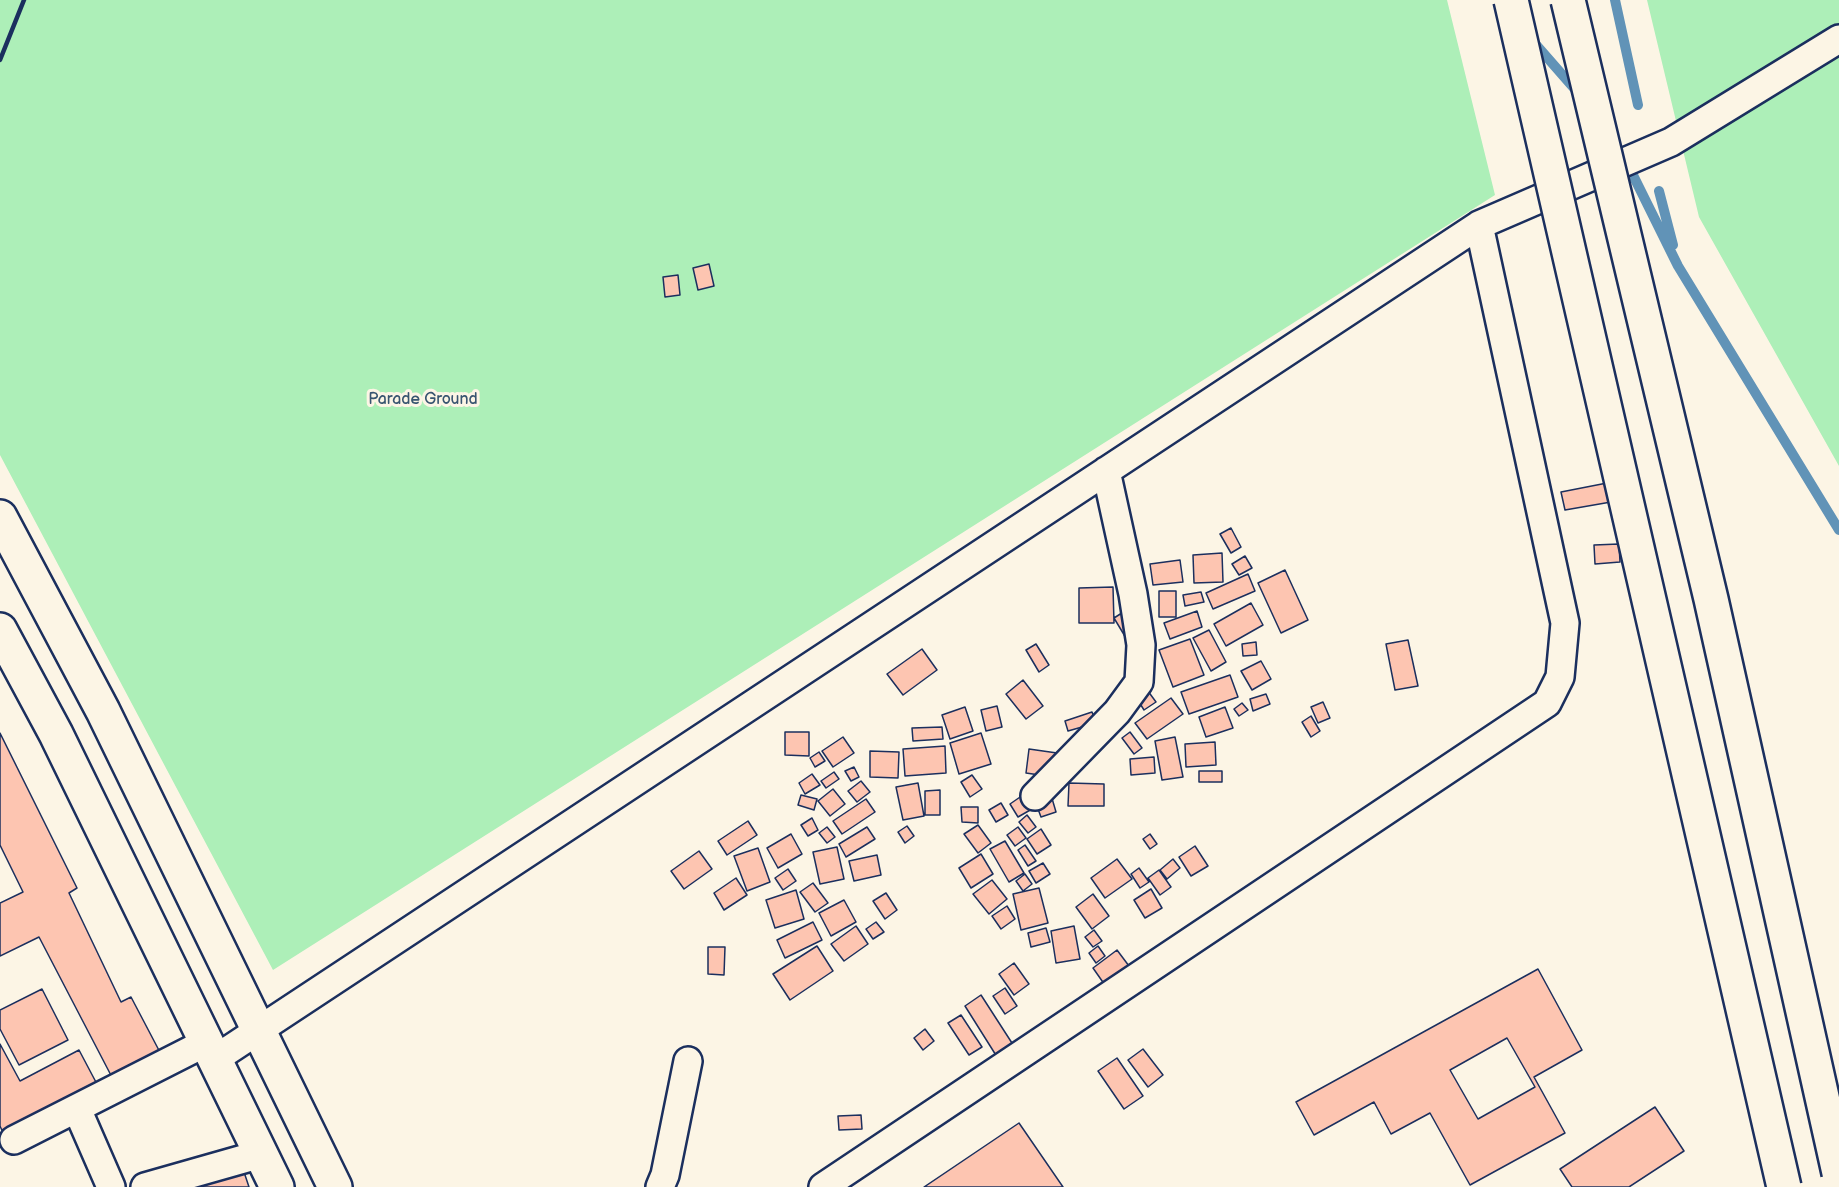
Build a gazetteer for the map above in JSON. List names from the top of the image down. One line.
{"parks":["Parade Ground"]}
